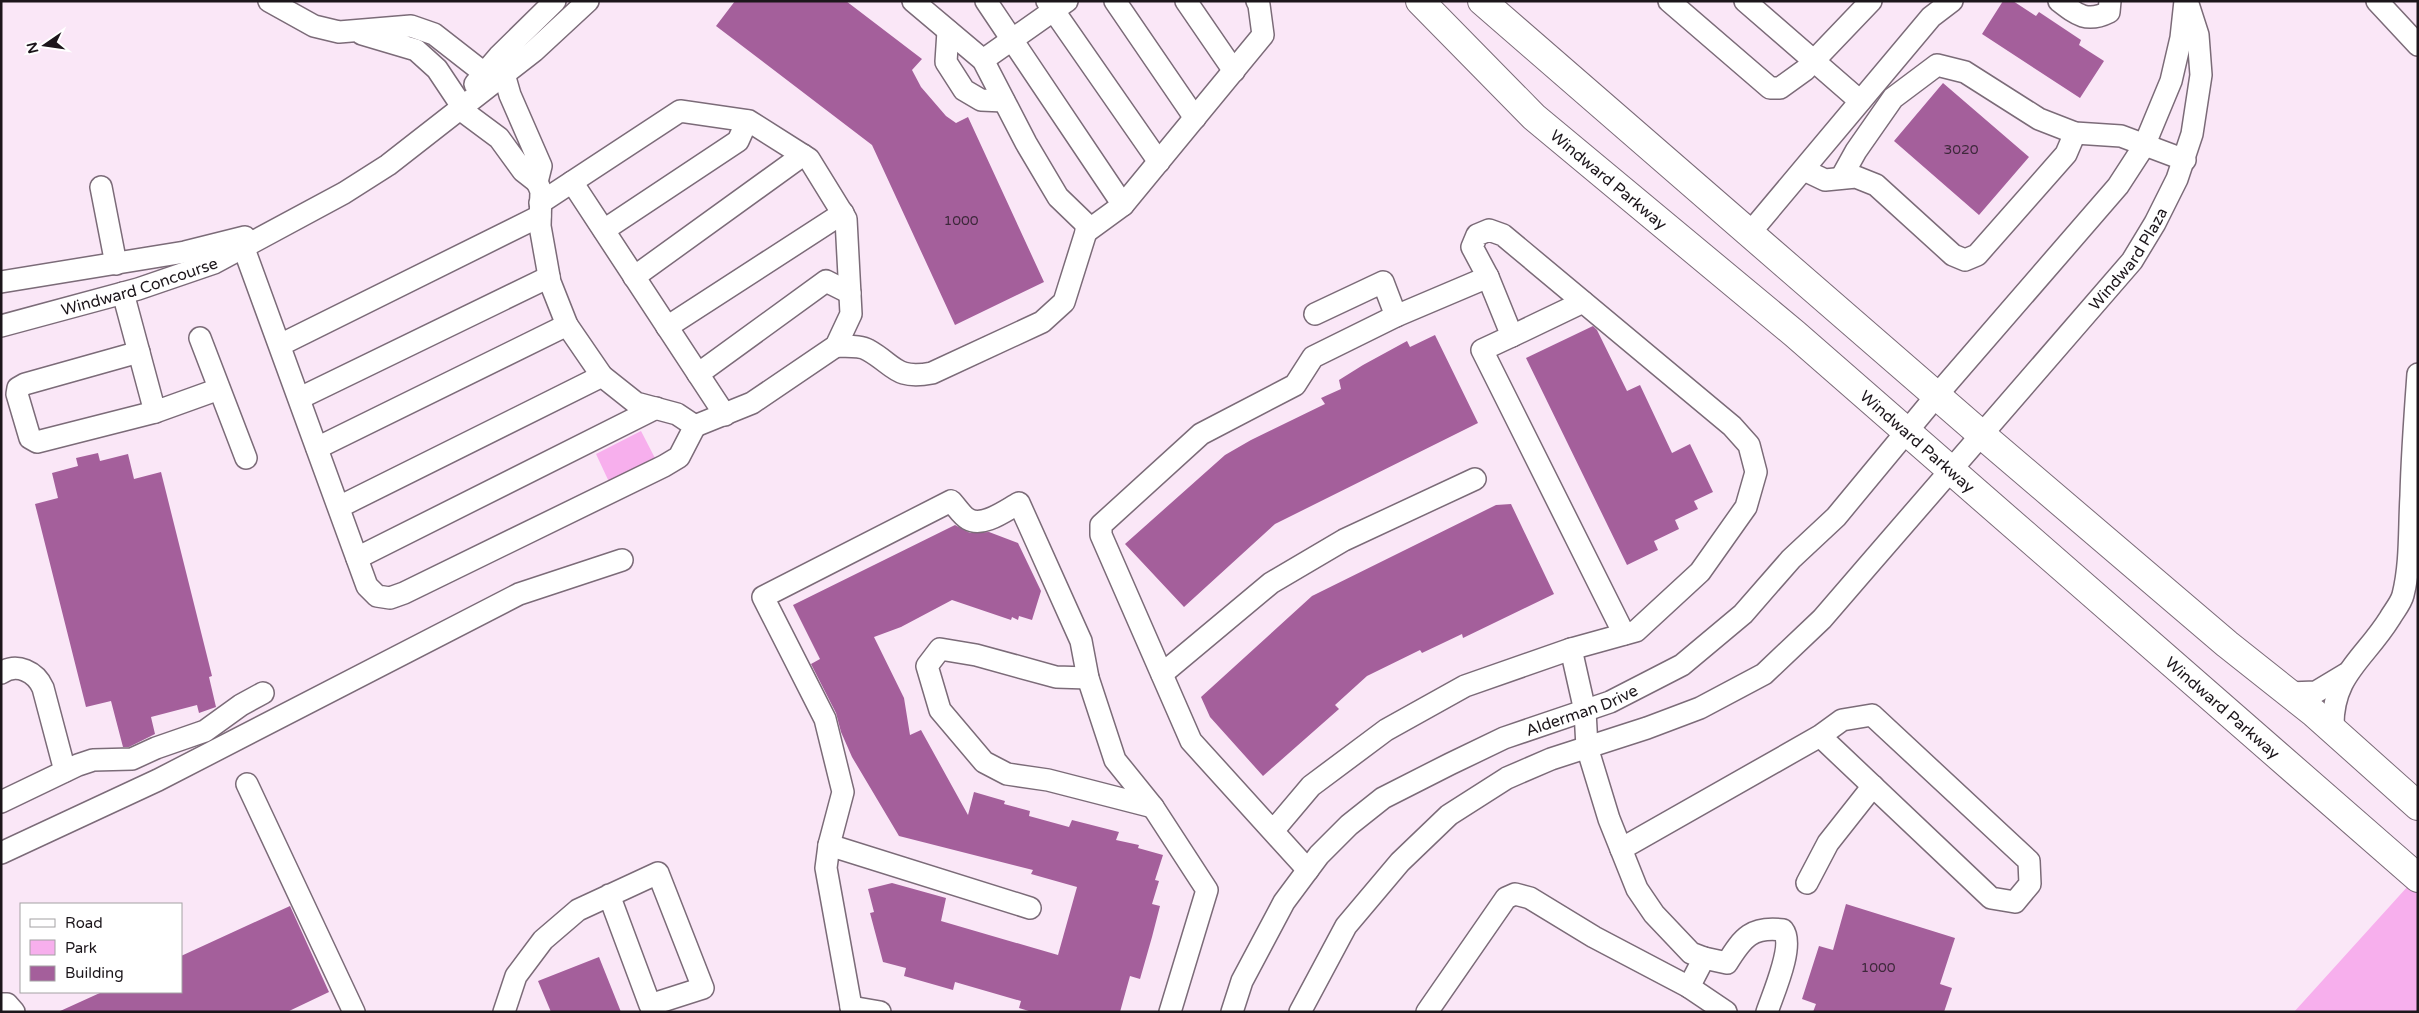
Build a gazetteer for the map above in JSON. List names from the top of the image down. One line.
{"streets":{"main road":["Windward Parkway"],"street":["Windward Plaza","Windward Concourse","Alderman Drive"]},"crossings":[["Windward Parkway","Windward Plaza"],["Windward Parkway","Alderman Drive"],["Windward Plaza","Alderman Drive"]],"house_numbers":["3020","1000","1000"],"legend":["Road","Park","Building"],"north":"left"}
